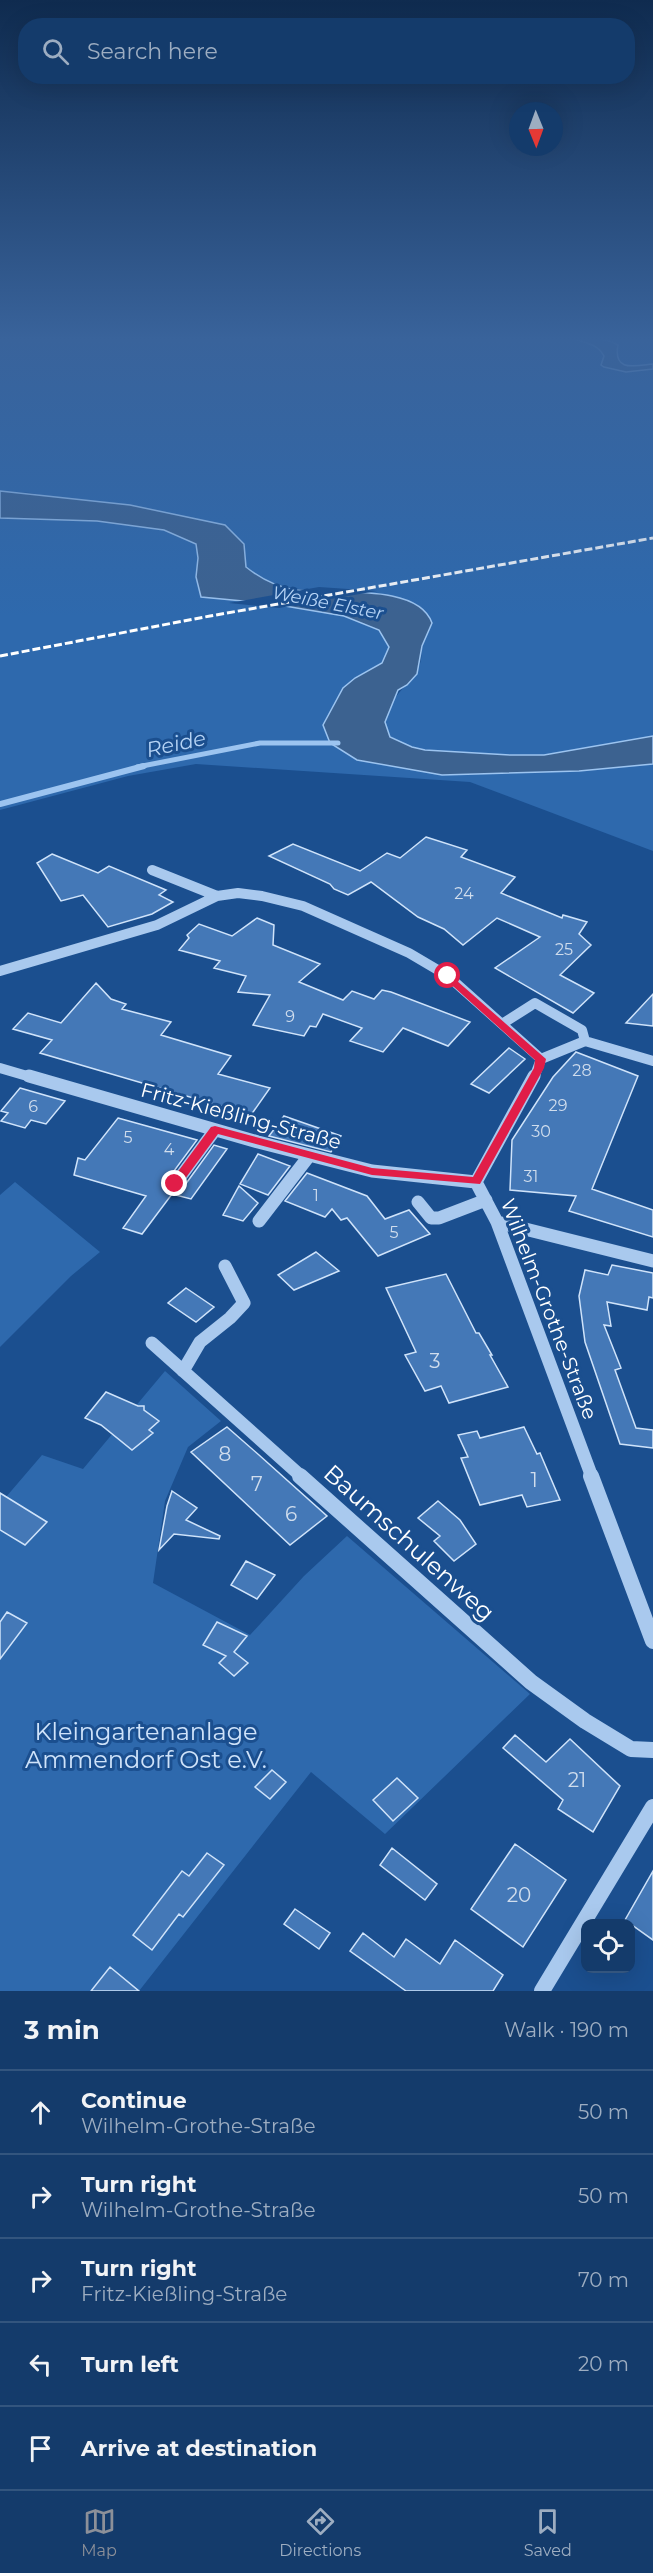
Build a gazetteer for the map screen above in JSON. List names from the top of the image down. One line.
{"streets":{"street":["Fritz-Kießling-Straße","Wilhelm-Grothe-Straße","Baumschulenweg"]},"crossings":[["Fritz-Kießling-Straße","Wilhelm-Grothe-Straße"]],"water":["Weiße Elster","Reide"],"parks":["Kleingartenanlage Ammendorf Ost e.V."],"house_numbers":["24","25","9","28","29","6","30","5","4","31","1","5","3","8","1","7","6","21","20"],"north":"bottom","page":{"search":"Search here","heading":["3 min","Walk · 190 m"],"list":[["Continue","Wilhelm-Grothe-Straße","50 m"],["Turn right","Wilhelm-Grothe-Straße","50 m"],["Turn right","Fritz-Kießling-Straße","70 m"],["Turn left","20 m"],"Arrive at destination"],"nav":["Map","Directions","Saved"]}}
